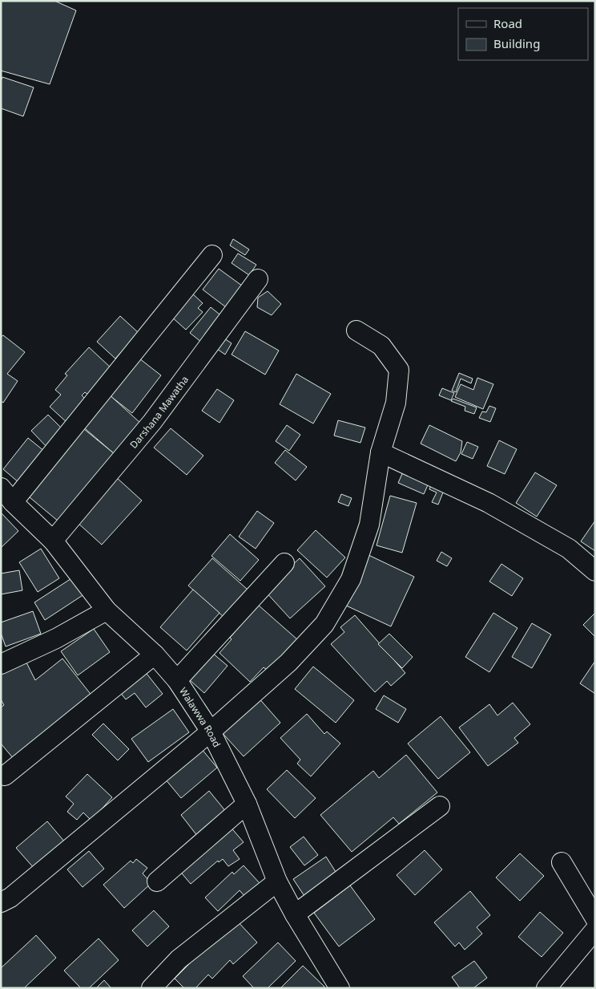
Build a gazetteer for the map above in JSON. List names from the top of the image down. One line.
{"streets":{"street":["Darshana Mawatha","Walawwa Road"]},"crossings":[["Darshana Mawatha","Walawwa Road"]],"legend":["Road","Building"]}
